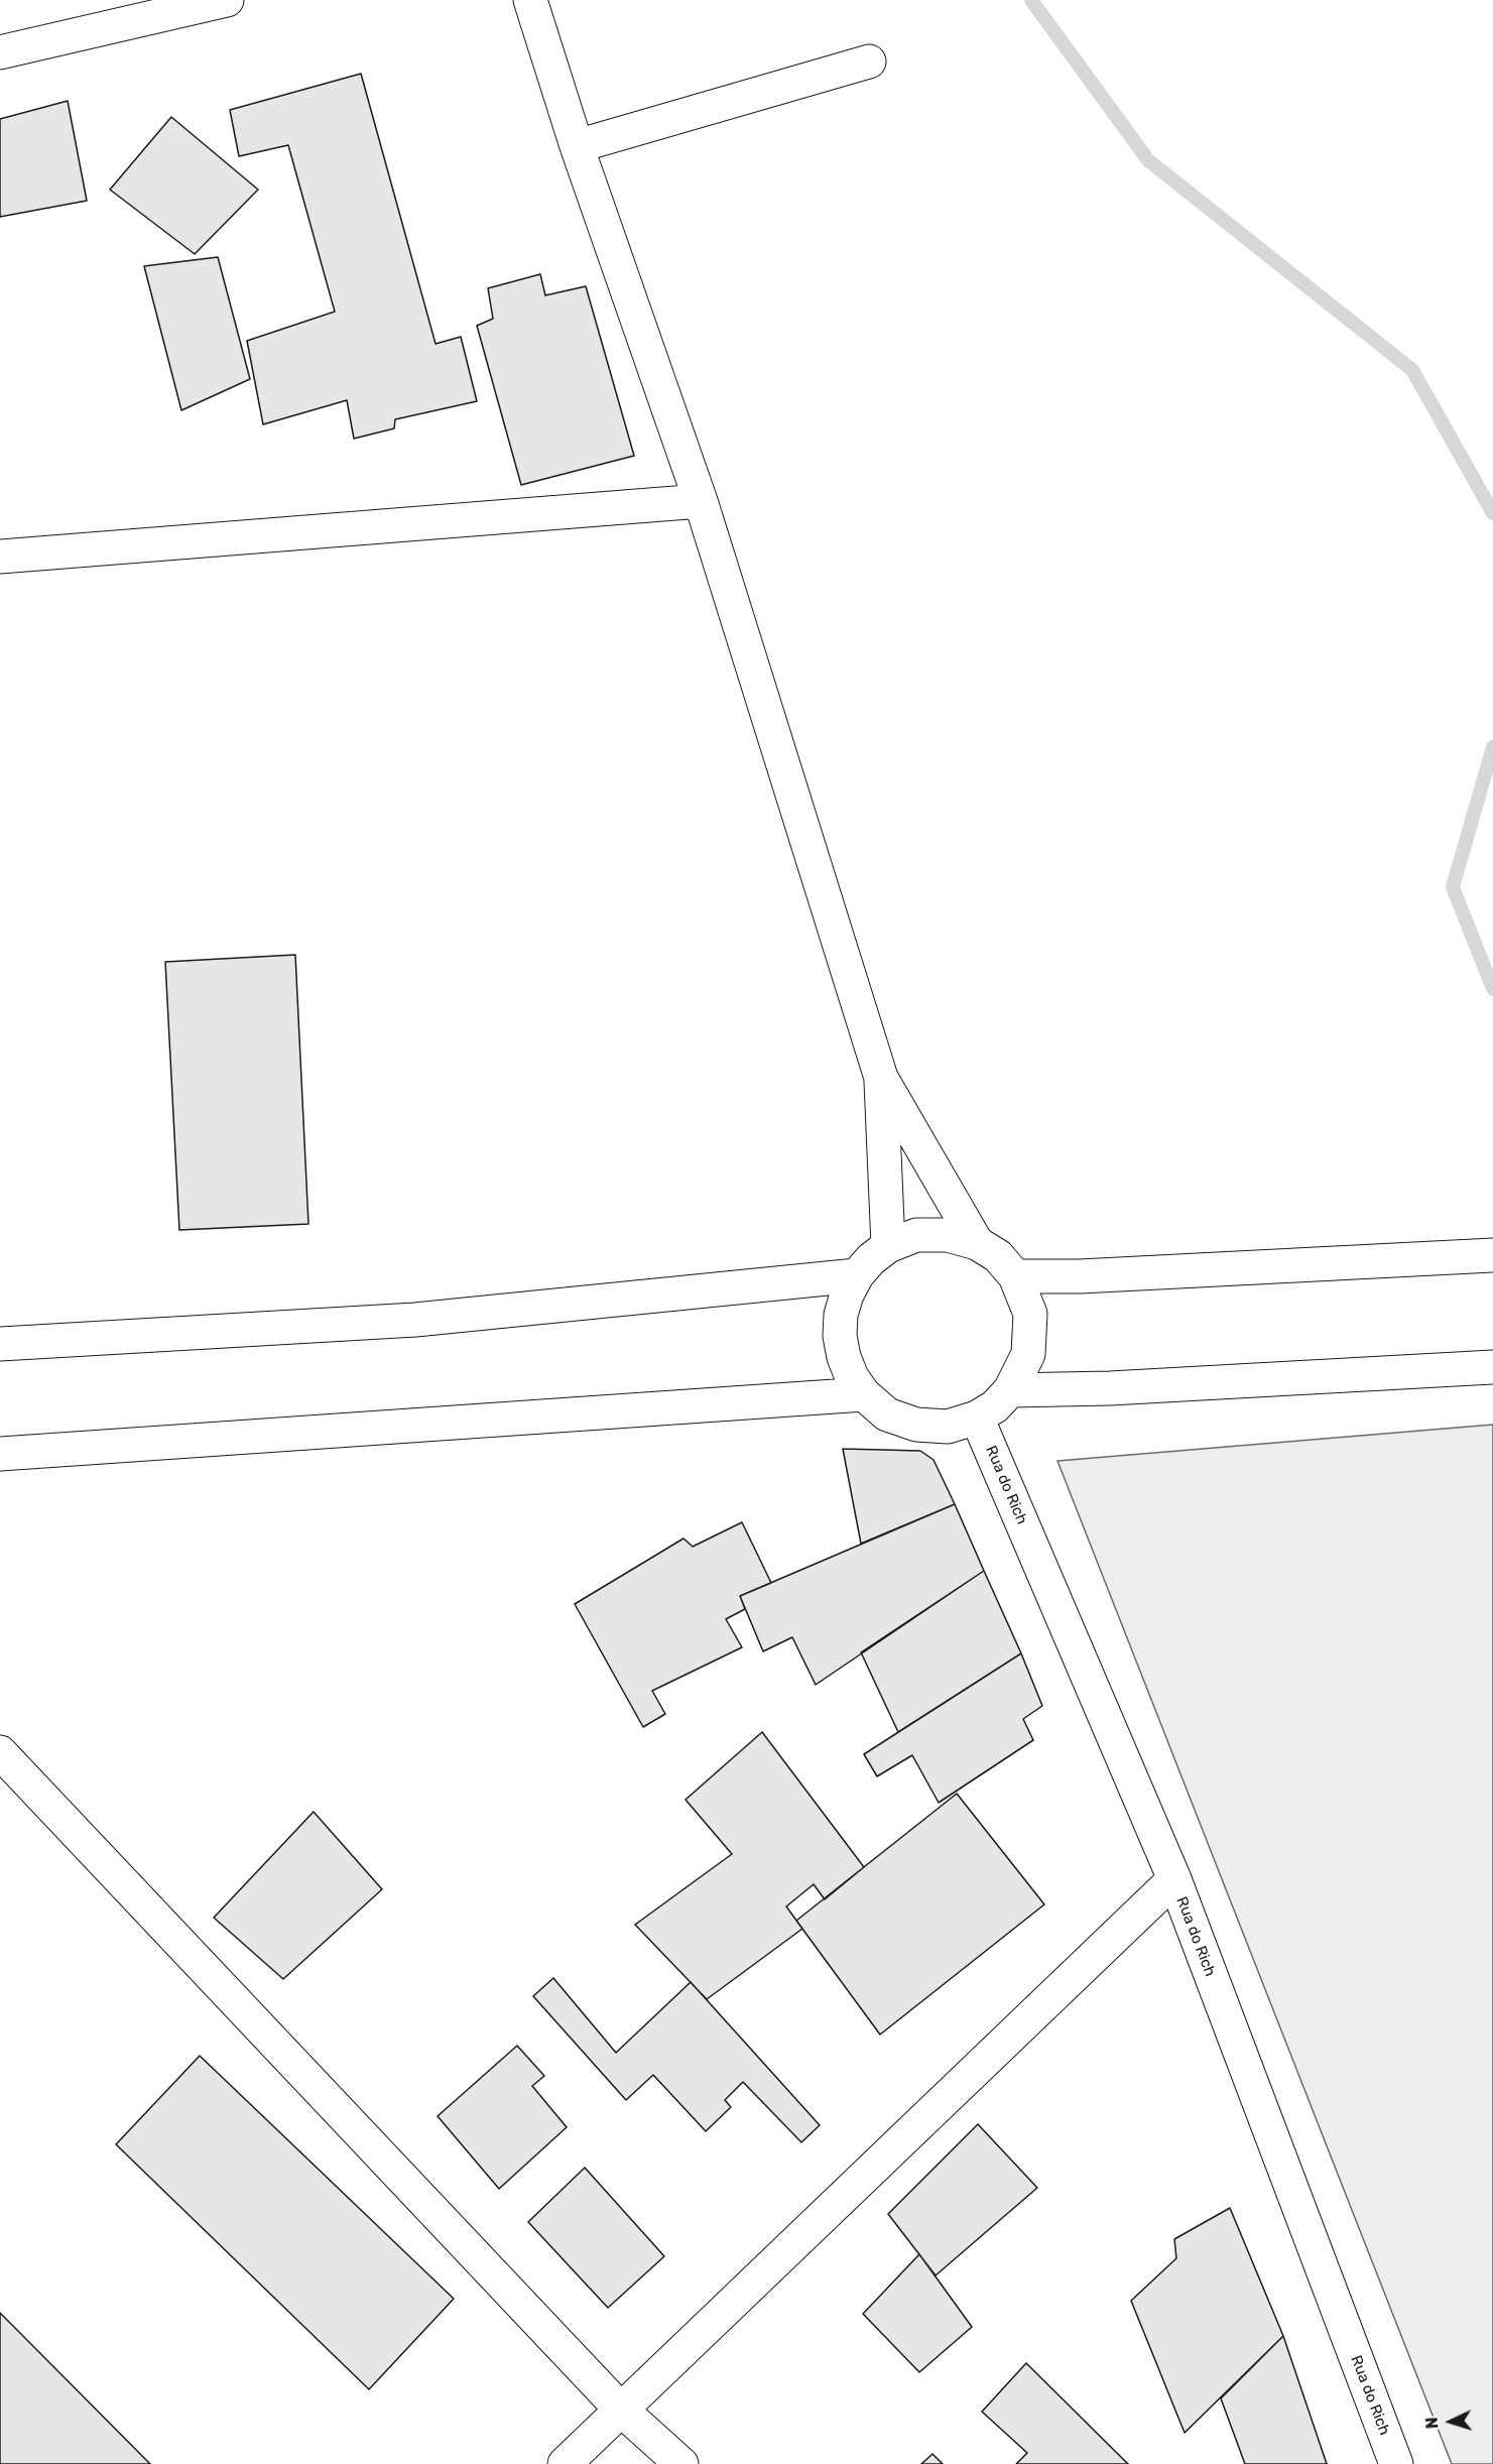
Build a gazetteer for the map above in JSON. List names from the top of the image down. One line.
{"streets":{"street":["Rua do Rich"]},"north":"left"}
